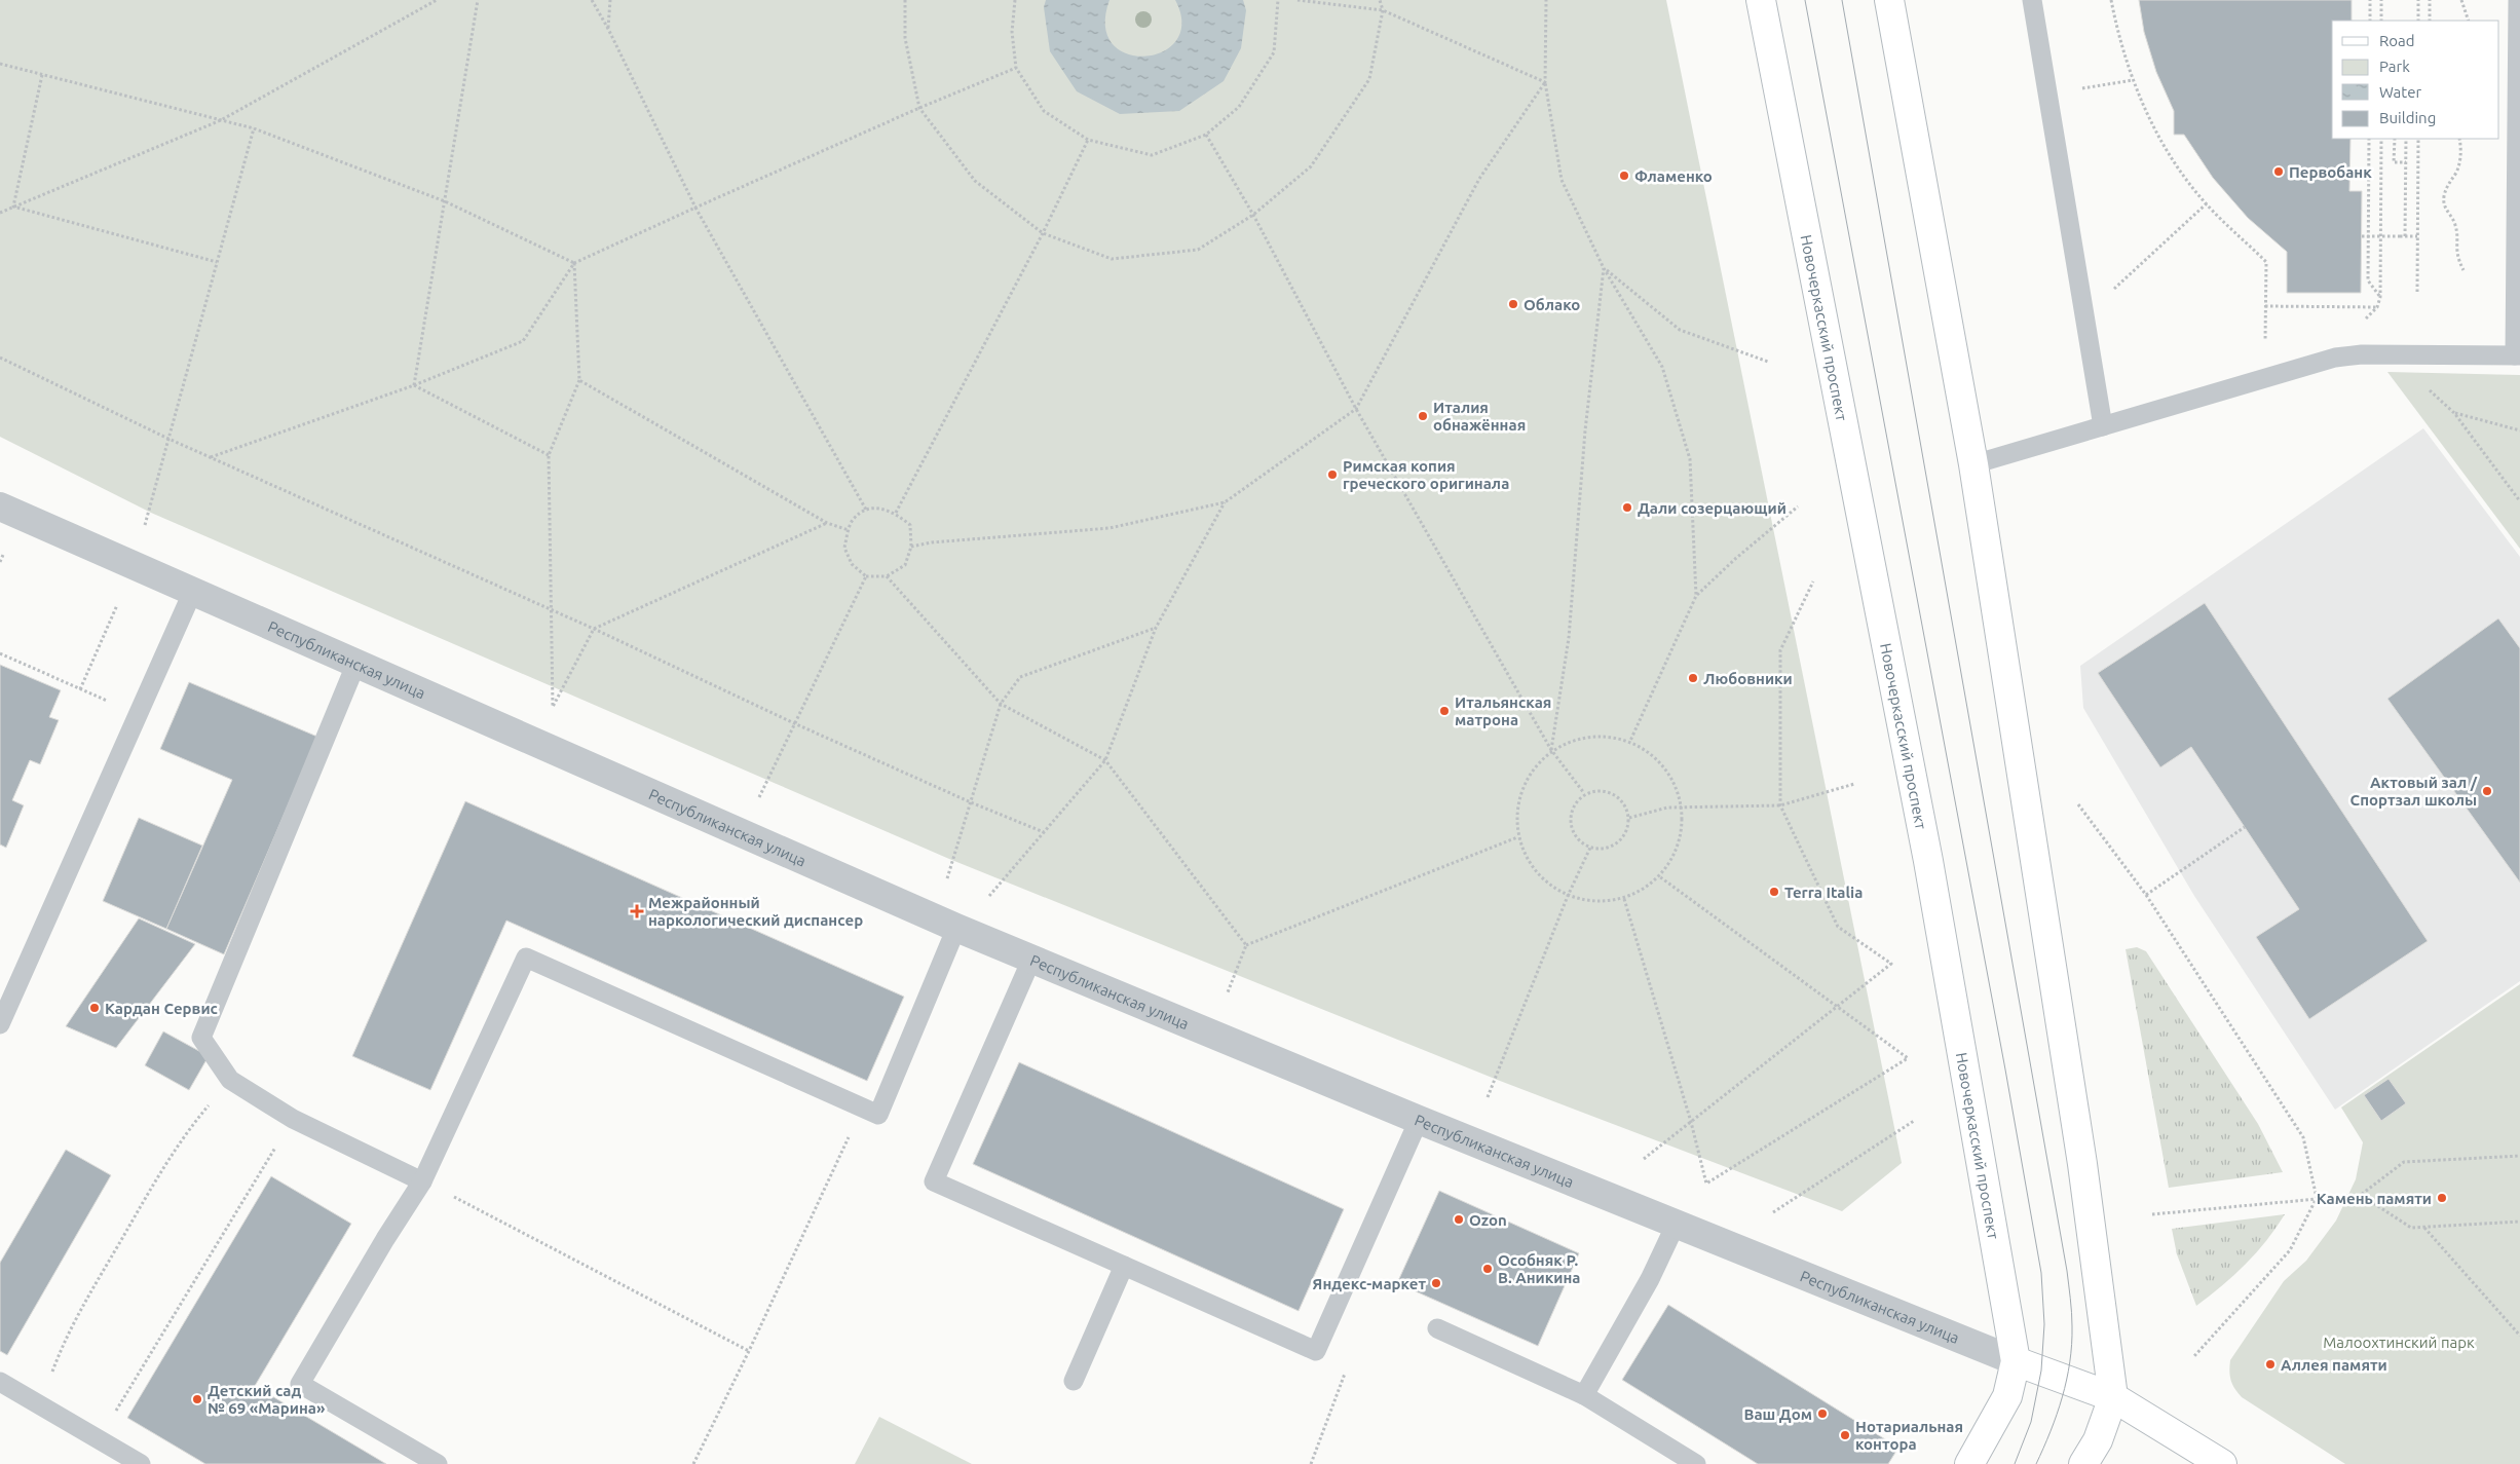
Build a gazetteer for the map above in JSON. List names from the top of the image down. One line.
{"streets":{"main road":["Новочеркасский проспект","Республиканская улица"]},"crossings":[["Новочеркасский проспект","Республиканская улица"]],"parks":["Малоохтинский парк"],"places":{"other":["Первобанк","Фламенко","Облако","Италия обнажённая","Римская копия греческого оригинала","Дали созерцающий","Любовники","Итальянская матрона","Актовый зал / Спортзал школы","Terra Italia","Кардан Сервис","Камень памяти","Ozon","Особняк Р. В. Аникина","Яндекс-маркет","Аллея памяти","Детский сад № 69 «Марина»","Ваш Дом","Нотариальная контора"],"health":["Межрайонный наркологический диспансер"]},"legend":["Road","Park","Water","Building"]}
